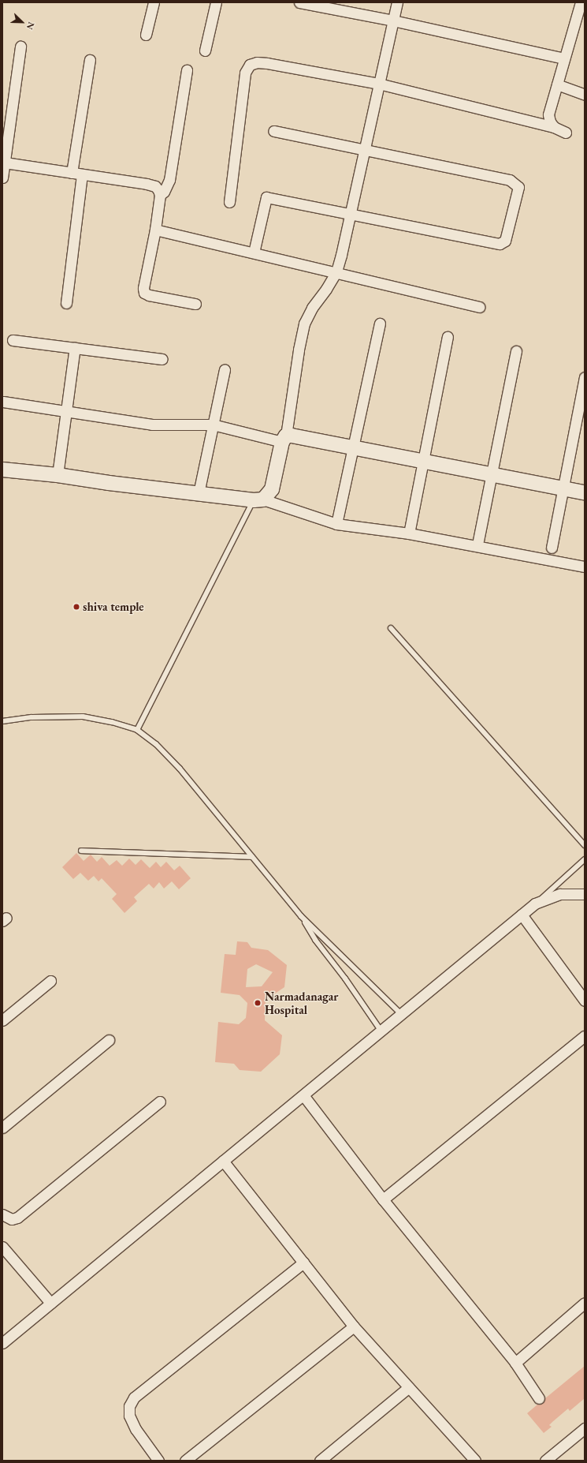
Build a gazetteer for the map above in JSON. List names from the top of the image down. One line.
{"places":["shiva temple","Narmadanagar Hospital"],"north":"bottom right"}
